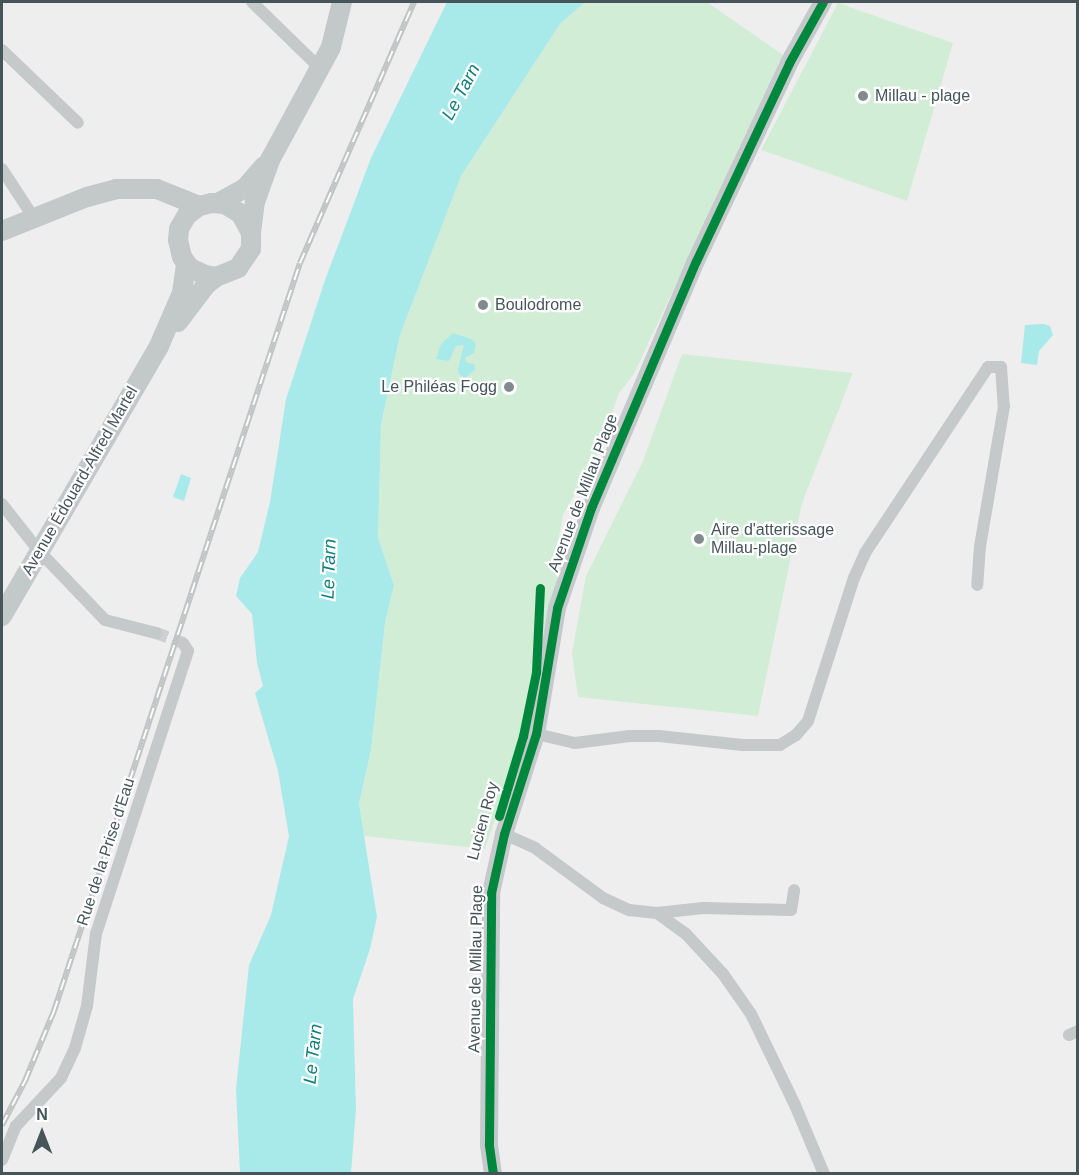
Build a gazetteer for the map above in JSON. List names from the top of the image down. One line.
{"streets":{"main road":["Avenue Édouard-Alfred Martel"],"street":["Avenue de Millau Plage","Rue de la Prise d'Eau"],"cycle path":["Lucien Roy"]},"water":["Le Tarn"],"places":["Millau - plage","Boulodrome","Le Philéas Fogg","Aire d'atterissage Millau-plage"],"north":"top"}
